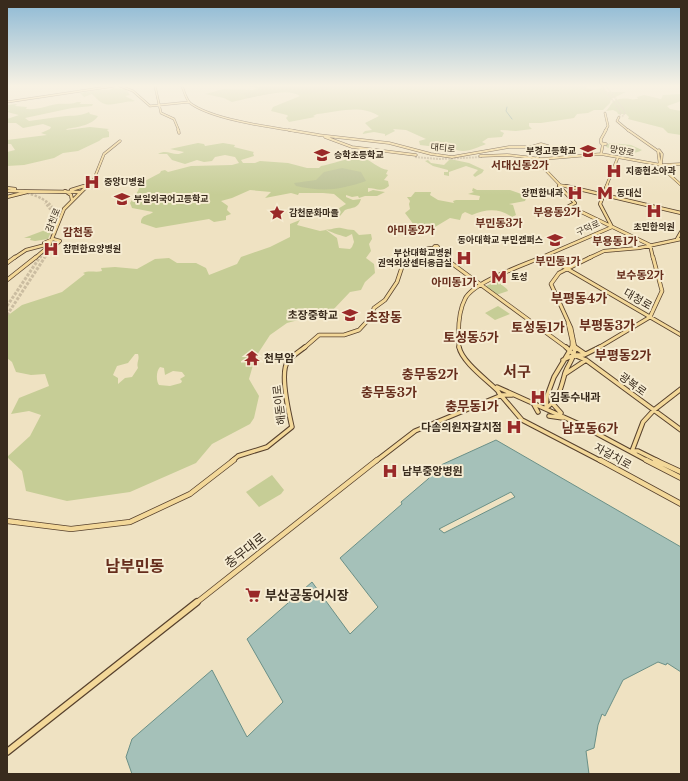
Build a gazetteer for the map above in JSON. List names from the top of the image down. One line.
{"streets":{"main road":["대티로","망양로","감천로","구덕로","대청로","광복로","해돋이로","자갈치로","충무대로"]},"crossings":[["구덕로","대청로"],["구덕로","해돋이로"],["구덕로","자갈치로"],["자갈치로","충무대로"]],"districts":["서대신동2가","부용동2가","부민동3가","아미동2가","감천동","부용동1가","부민동1가","보수동2가","아미동1가","부평동4가","초장동","부평동3가","토성동1가","토성동5가","부평동2가","서구","충무동2가","충무동3가","충무동1가","남포동6가","남부민동"],"places":{"school or university":["부경고등학교","승학초등학교","부일외국어고등학교","동아대학교 부민캠퍼스","초장중학교"],"hospital":["지종현소아과","중앙U병원","장편한내과","초민한의원","참편한요양병원","부산대학교병원 권역외상센터응급실","김동수내과","다솜의원자갈치점","남부중앙병원"],"metro station":["동대신","토성"],"place":["감천문화마을"],"temple":["천부암"],"supermarket":["부산공동어시장"]}}
